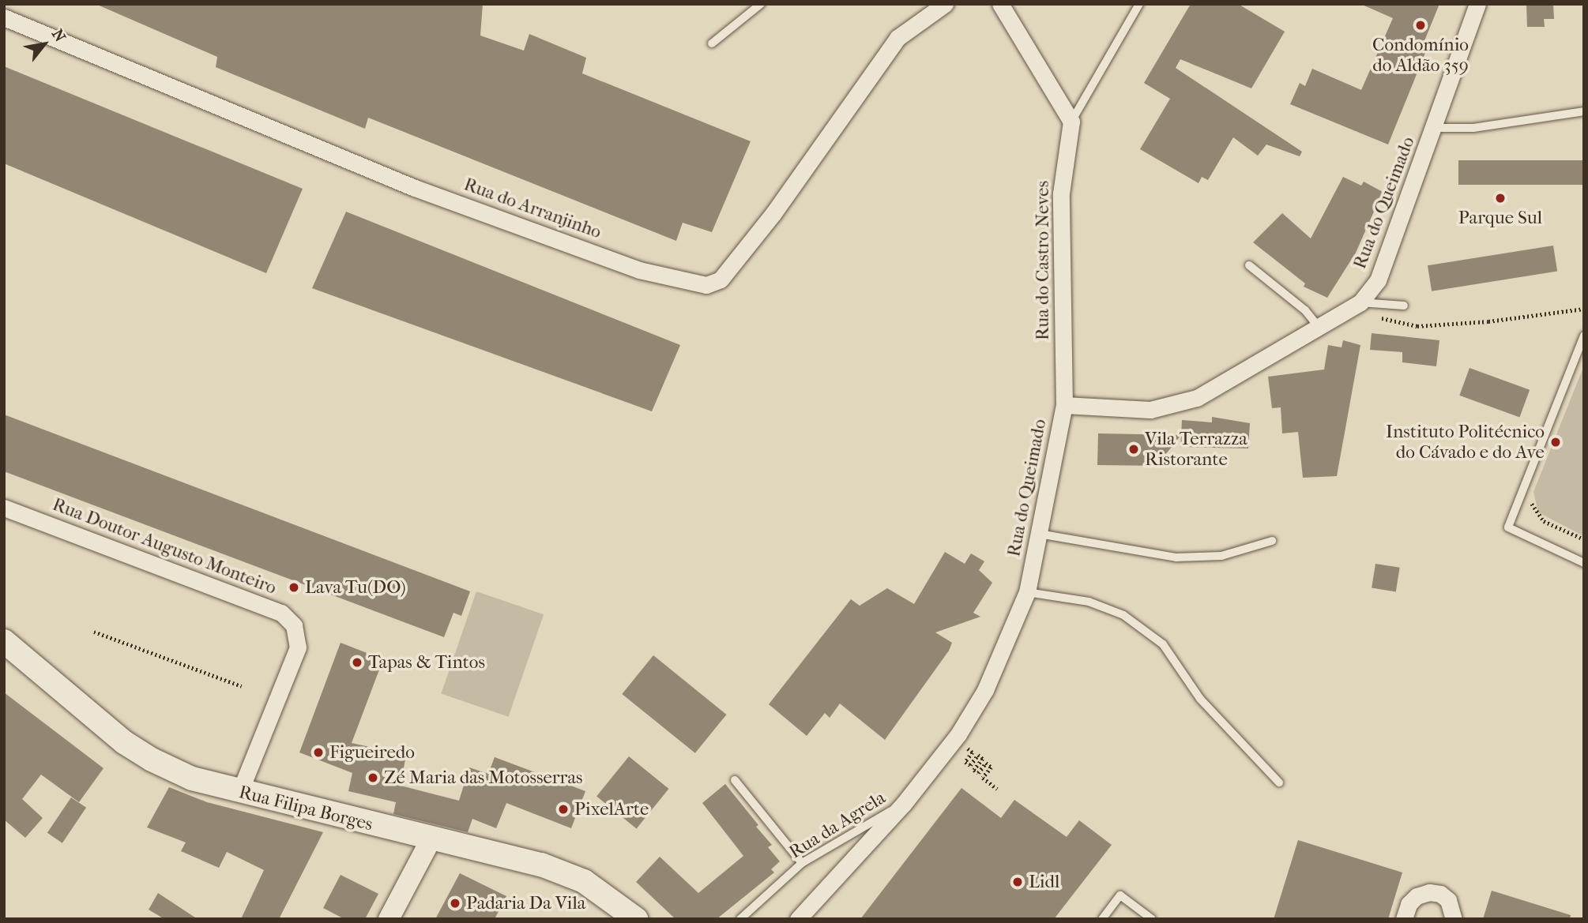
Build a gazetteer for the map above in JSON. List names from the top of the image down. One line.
{"streets":{"main road":["Rua Filipa Borges"],"street":["Rua do Queimado","Rua do Arranjinho","Rua do Castro Neves","Rua Doutor Augusto Monteiro"],"lane":["Rua da Agrela"]},"crossings":[["Rua do Queimado","Rua do Castro Neves"],["Rua do Queimado","Rua da Agrela"],["Rua Doutor Augusto Monteiro","Rua Filipa Borges"]],"places":["Condomínio do Aldão 359","Parque Sul","Instituto Politécnico do Cávado e do Ave","Vila Terrazza Ristorante","Lava Tu(DO)","Tapas & Tintos","Figueiredo","Zé Maria das Motosserras","PixelArte","Lidl","Padaria Da Vila"],"north":"top right"}
